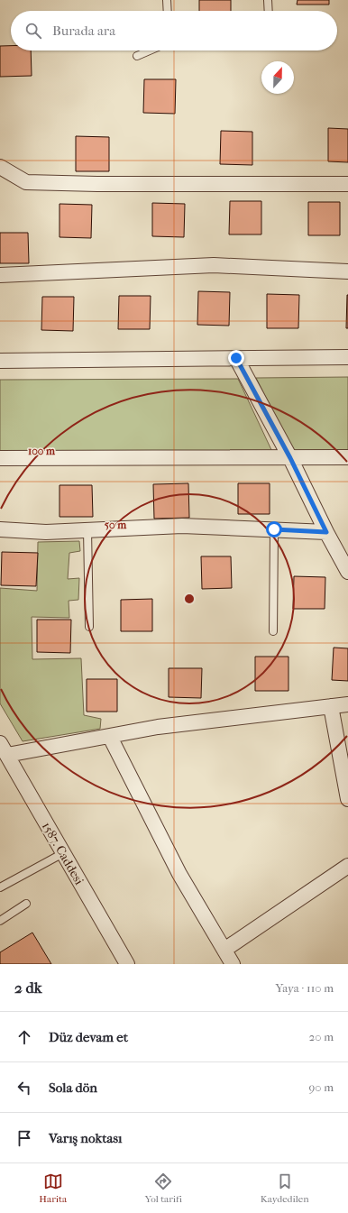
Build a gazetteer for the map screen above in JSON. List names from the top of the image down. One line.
{"streets":{"street":["1587. Caddesi"]},"north":"top","page":{"search":"Burada ara","heading":["2 dk","Yaya · 110 m"],"list":[["Düz devam et","20 m"],["Sola dön","90 m"],"Varış noktası"],"nav":["Harita","Yol tarifi","Kaydedilen"]},"rings":["100 m","50 m"]}
